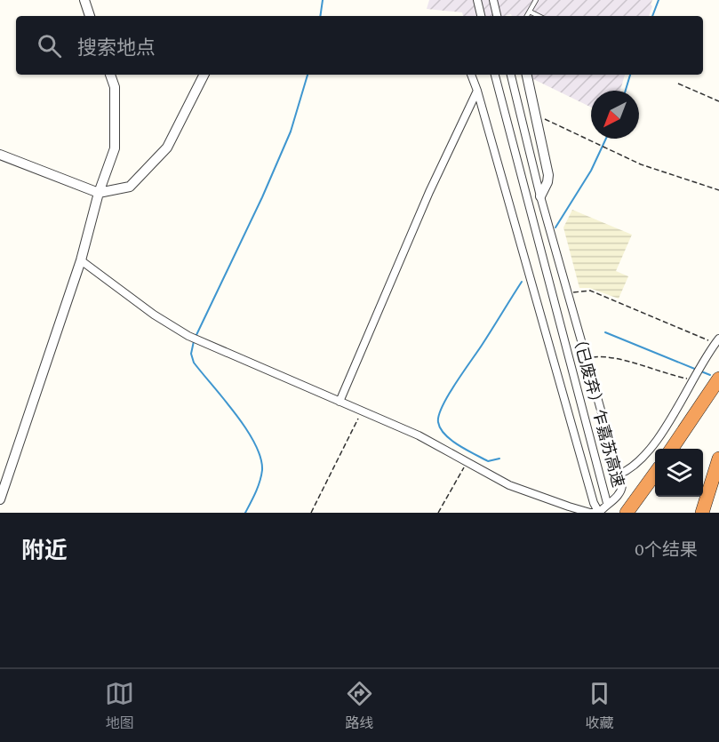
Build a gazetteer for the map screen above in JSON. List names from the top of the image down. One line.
{"streets":{"street":["（已废弃）乍嘉苏高速"]},"north":"bottom left","page":{"search":"搜索地点","heading":["附近","0个结果"],"nav":["地图","路线","收藏"]}}
